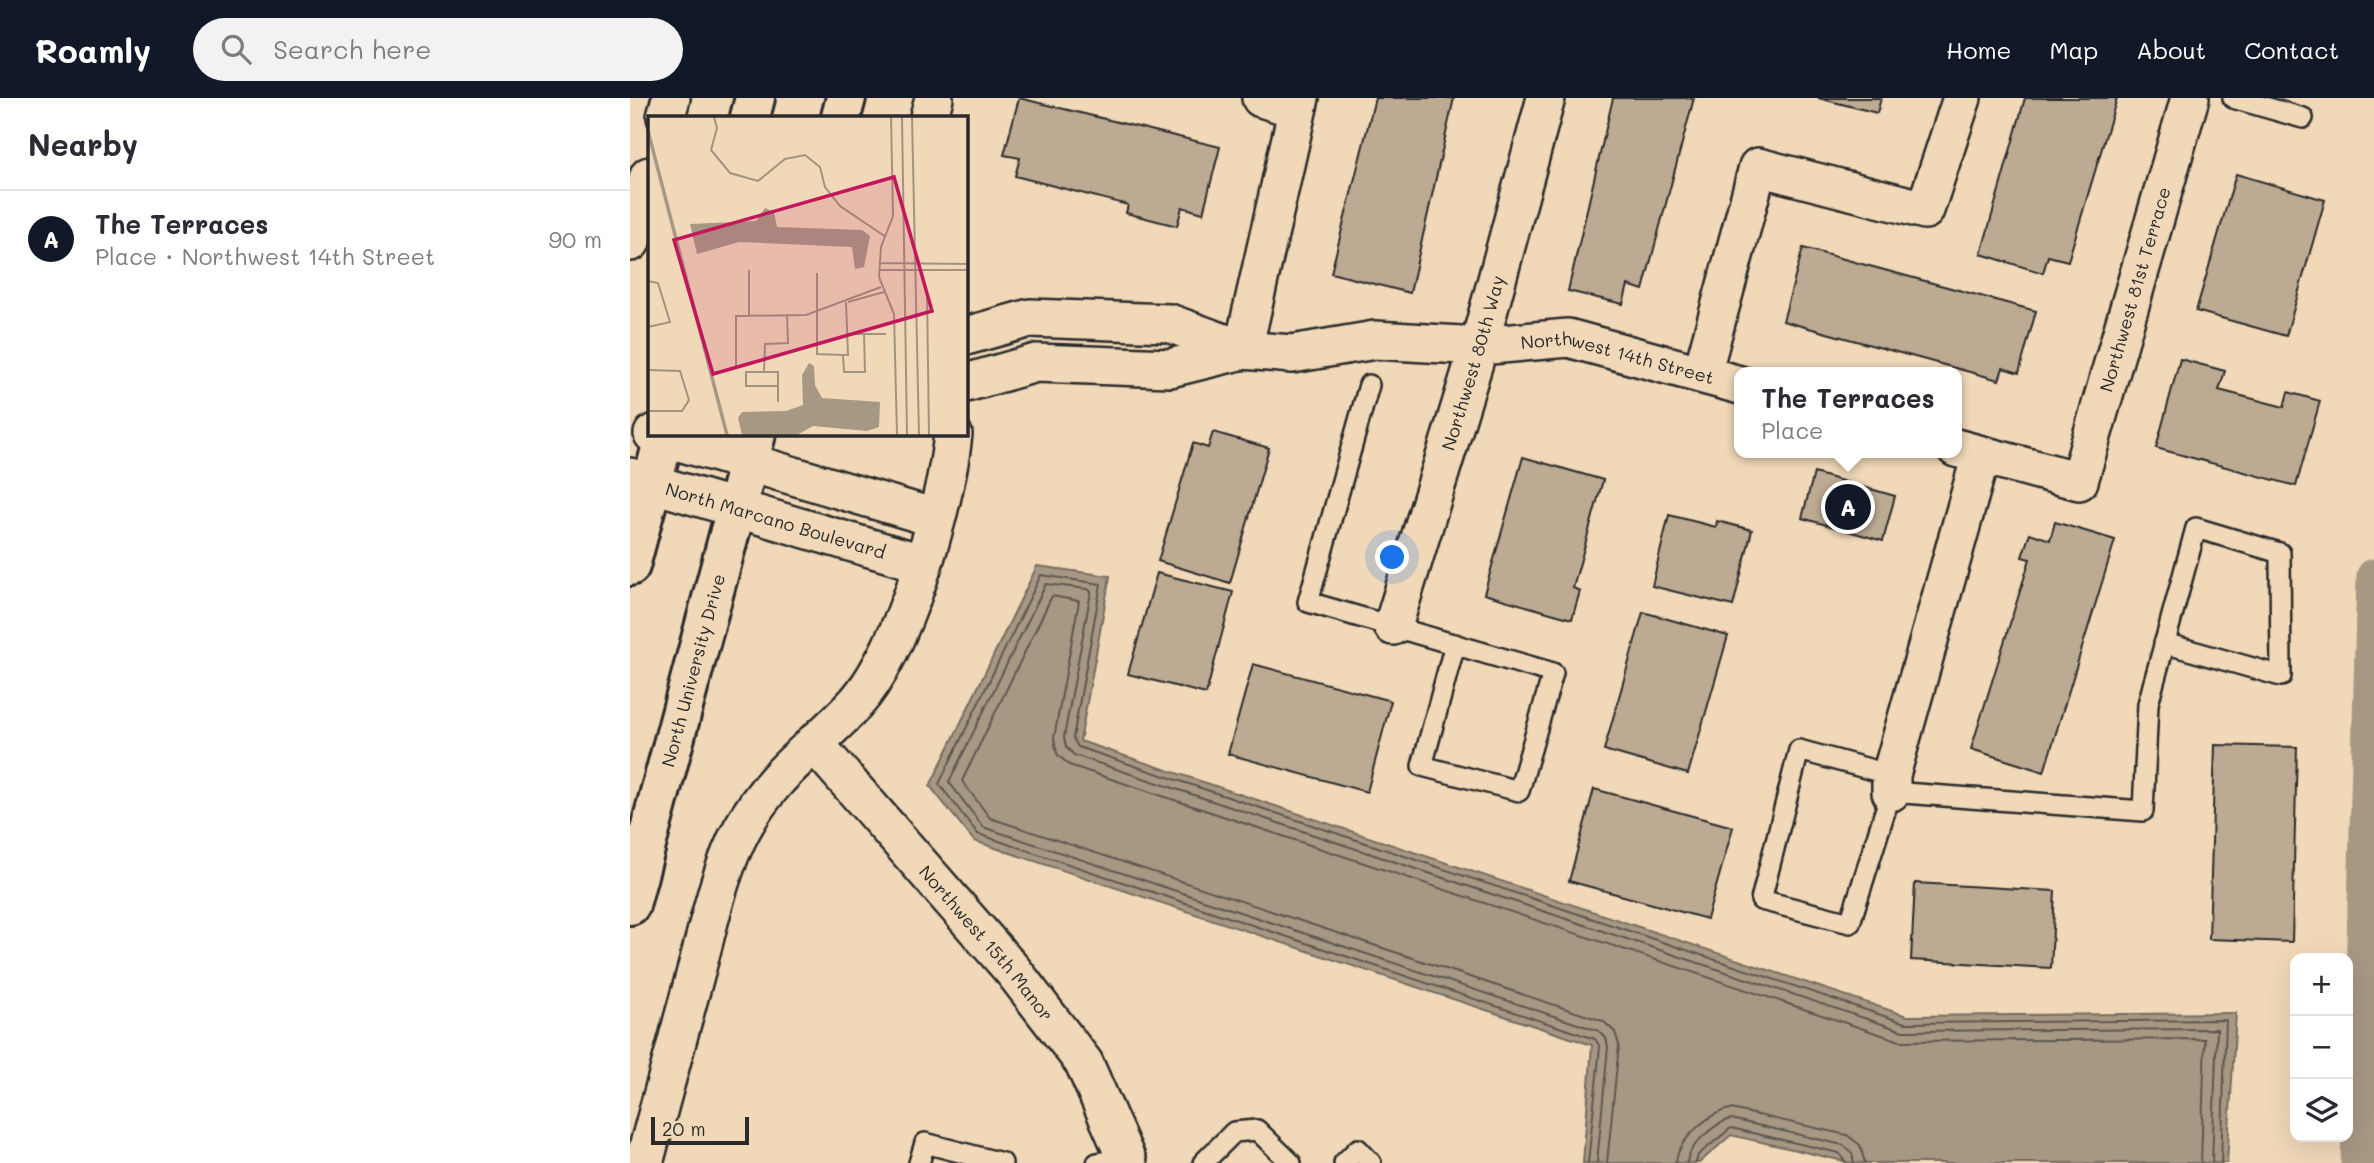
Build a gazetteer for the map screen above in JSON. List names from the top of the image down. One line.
{"streets":{"main road":["North University Drive"],"street":["Northwest 81st Terrace","Northwest 14th Street","Northwest 80th Way","North Marcano Boulevard","Northwest 15th Manor"]},"crossings":[["Northwest 14th Street","Northwest 80th Way"],["North Marcano Boulevard","North University Drive"]],"scale_bar":"20 m","page":{"header":"Roamly","search":"Search here","nav":["Home","Map","About","Contact"],"heading":"Nearby","list":[{"mark":"A","name":"The Terraces","note":"Place · Northwest 14th Street","value":"90 m"}],"popup":["The Terraces","Place"],"pins":"A","map_buttons":["+","−"],"scale":"20 m"}}
